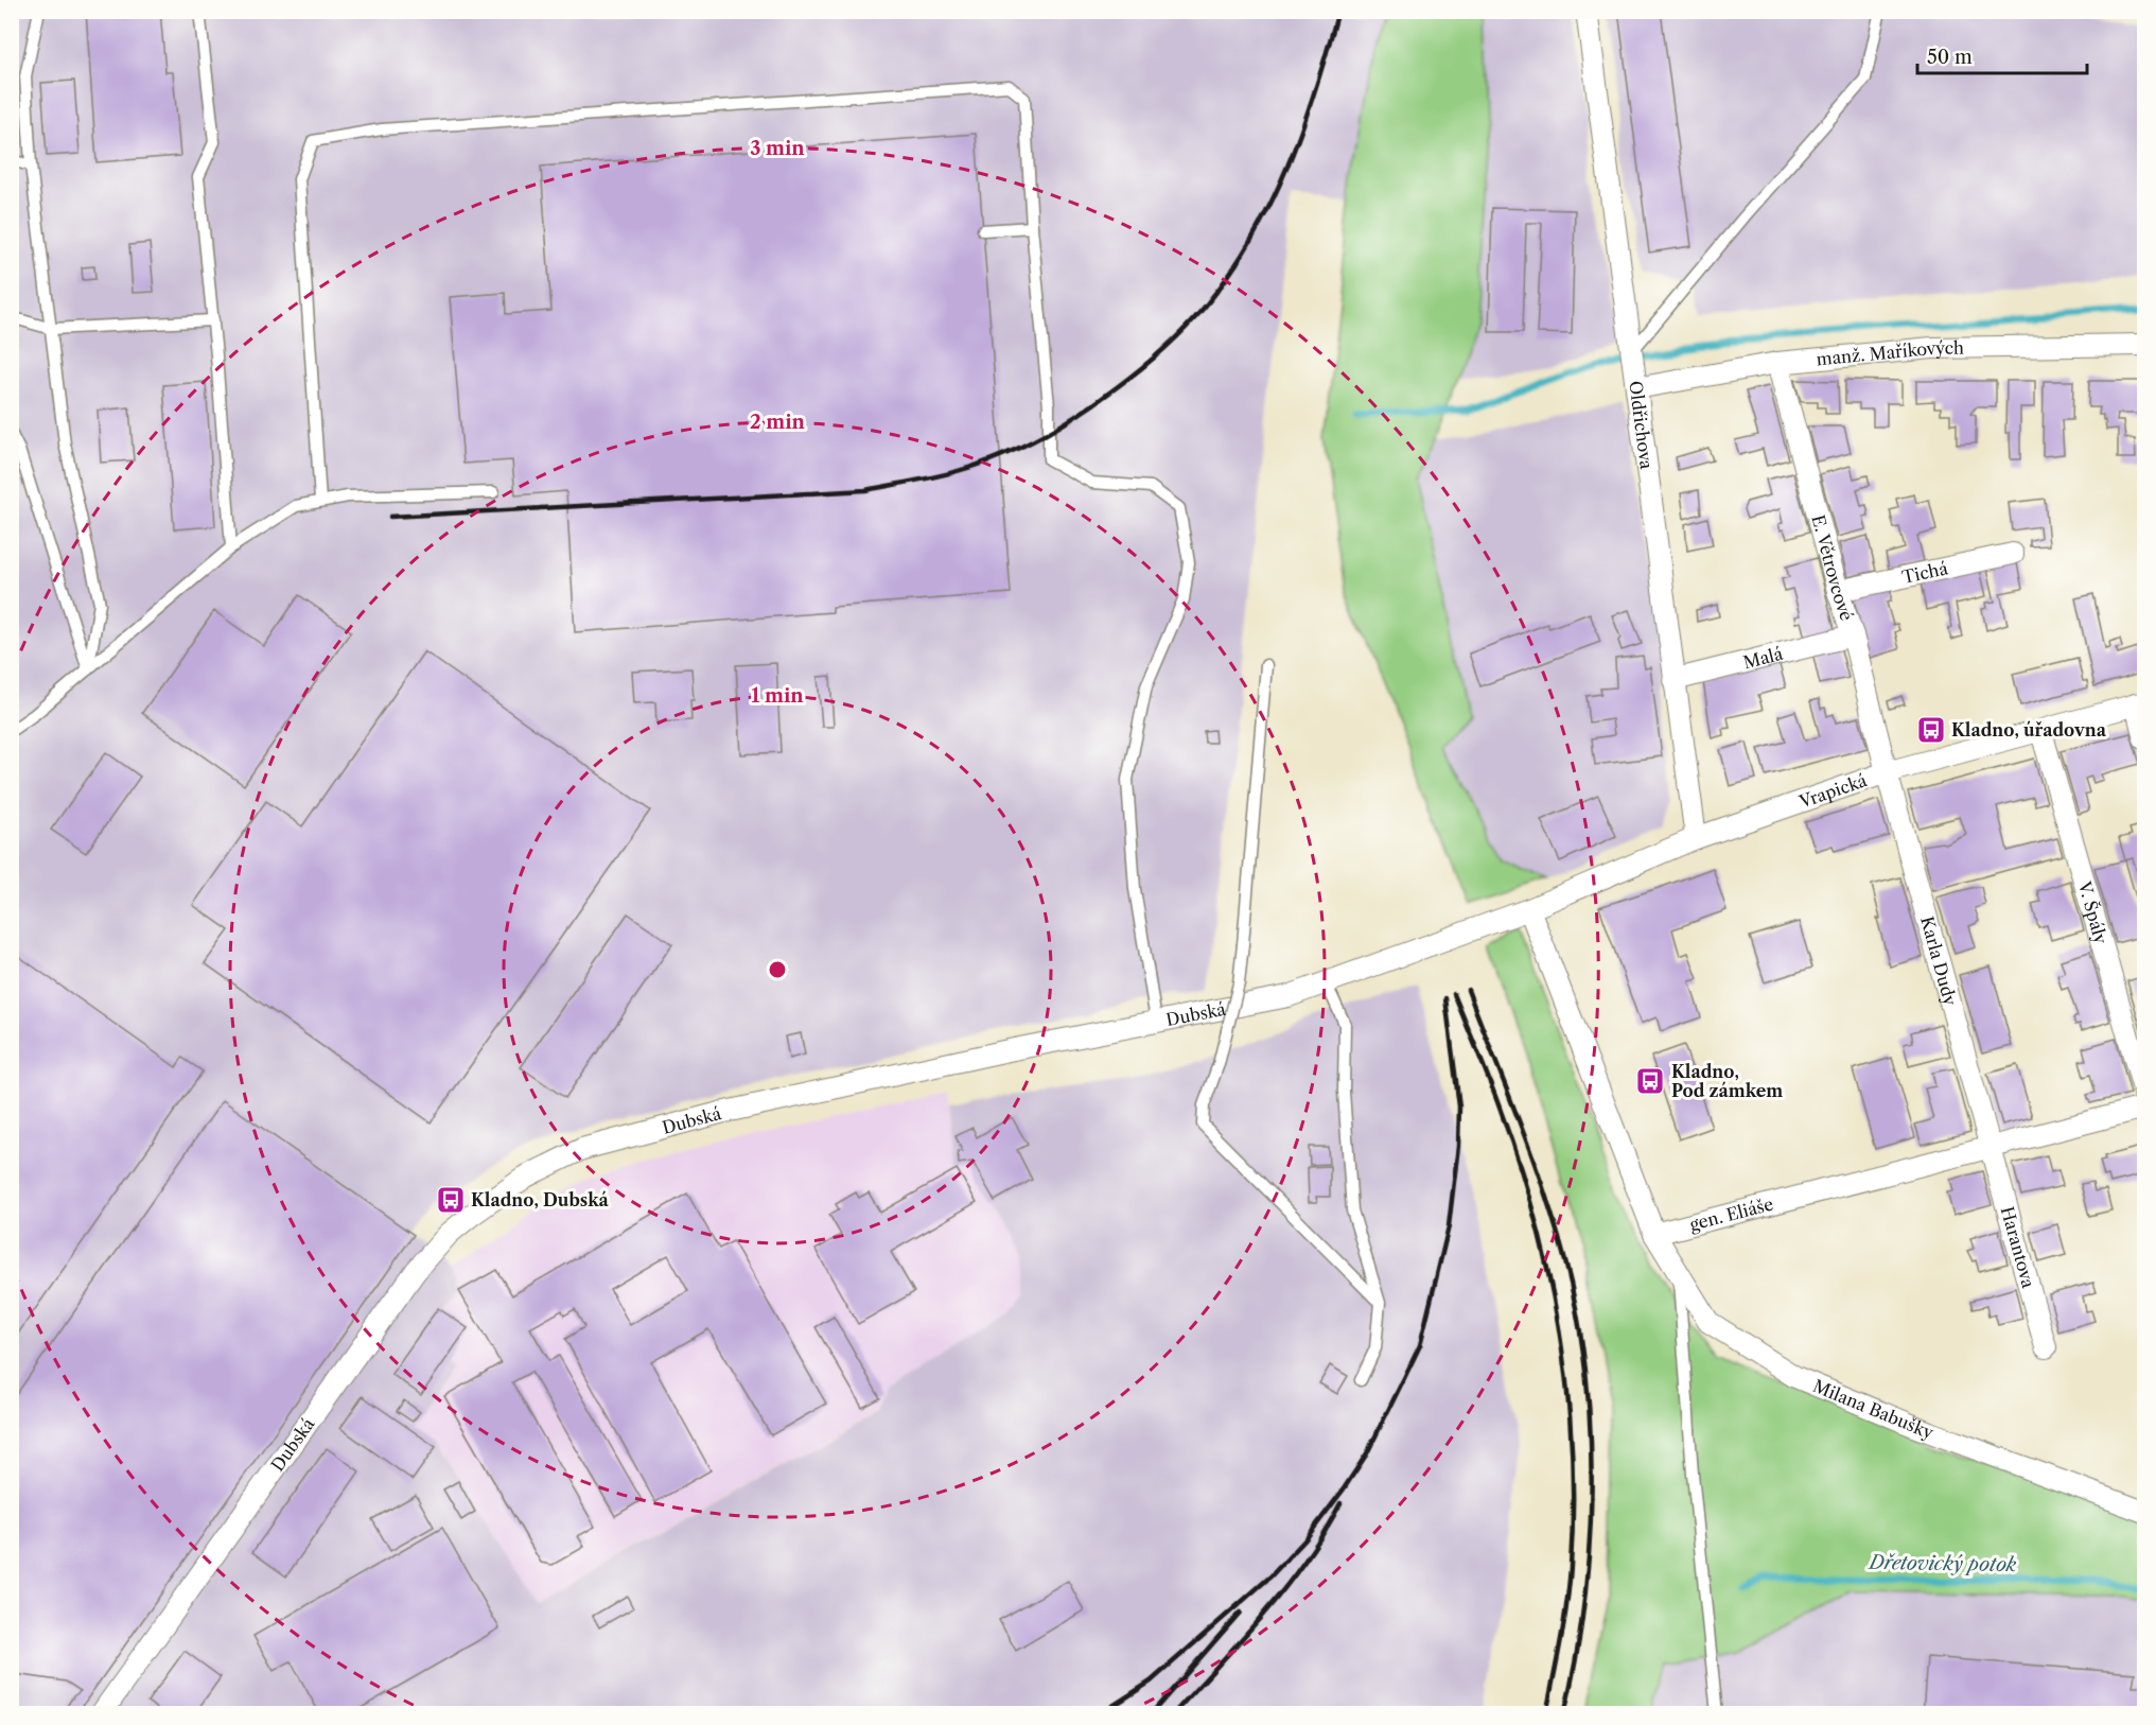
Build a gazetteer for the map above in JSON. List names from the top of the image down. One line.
{"streets":{"street":["manž. Maříkových","Oldřichova","E. Větrovcové","Tichá","Malá","Vrapická","V. Špály","Karla Dudy","Dubská","gen. Eliáše","Harantova","Milana Babušky"]},"crossings":[["manž. Maříkových","Oldřichova"],["manž. Maříkových","E. Větrovcové"],["Oldřichova","Malá"],["Oldřichova","Vrapická"],["E. Větrovcové","Tichá"],["E. Větrovcové","Malá"],["E. Větrovcové","Vrapická"],["E. Větrovcové","Karla Dudy"],["Vrapická","V. Špály"],["Vrapická","Karla Dudy"],["Vrapická","Dubská"],["Karla Dudy","gen. Eliáše"],["Karla Dudy","Harantova"],["gen. Eliáše","Harantova"],["gen. Eliáše","Milana Babušky"]],"water":["Dřetovický potok"],"places":{"bus stop":["Kladno, úřadovna","Kladno, Pod zámkem","Kladno, Dubská"]},"scale_bar":"50 m","rings":["3 min","2 min","1 min"]}
